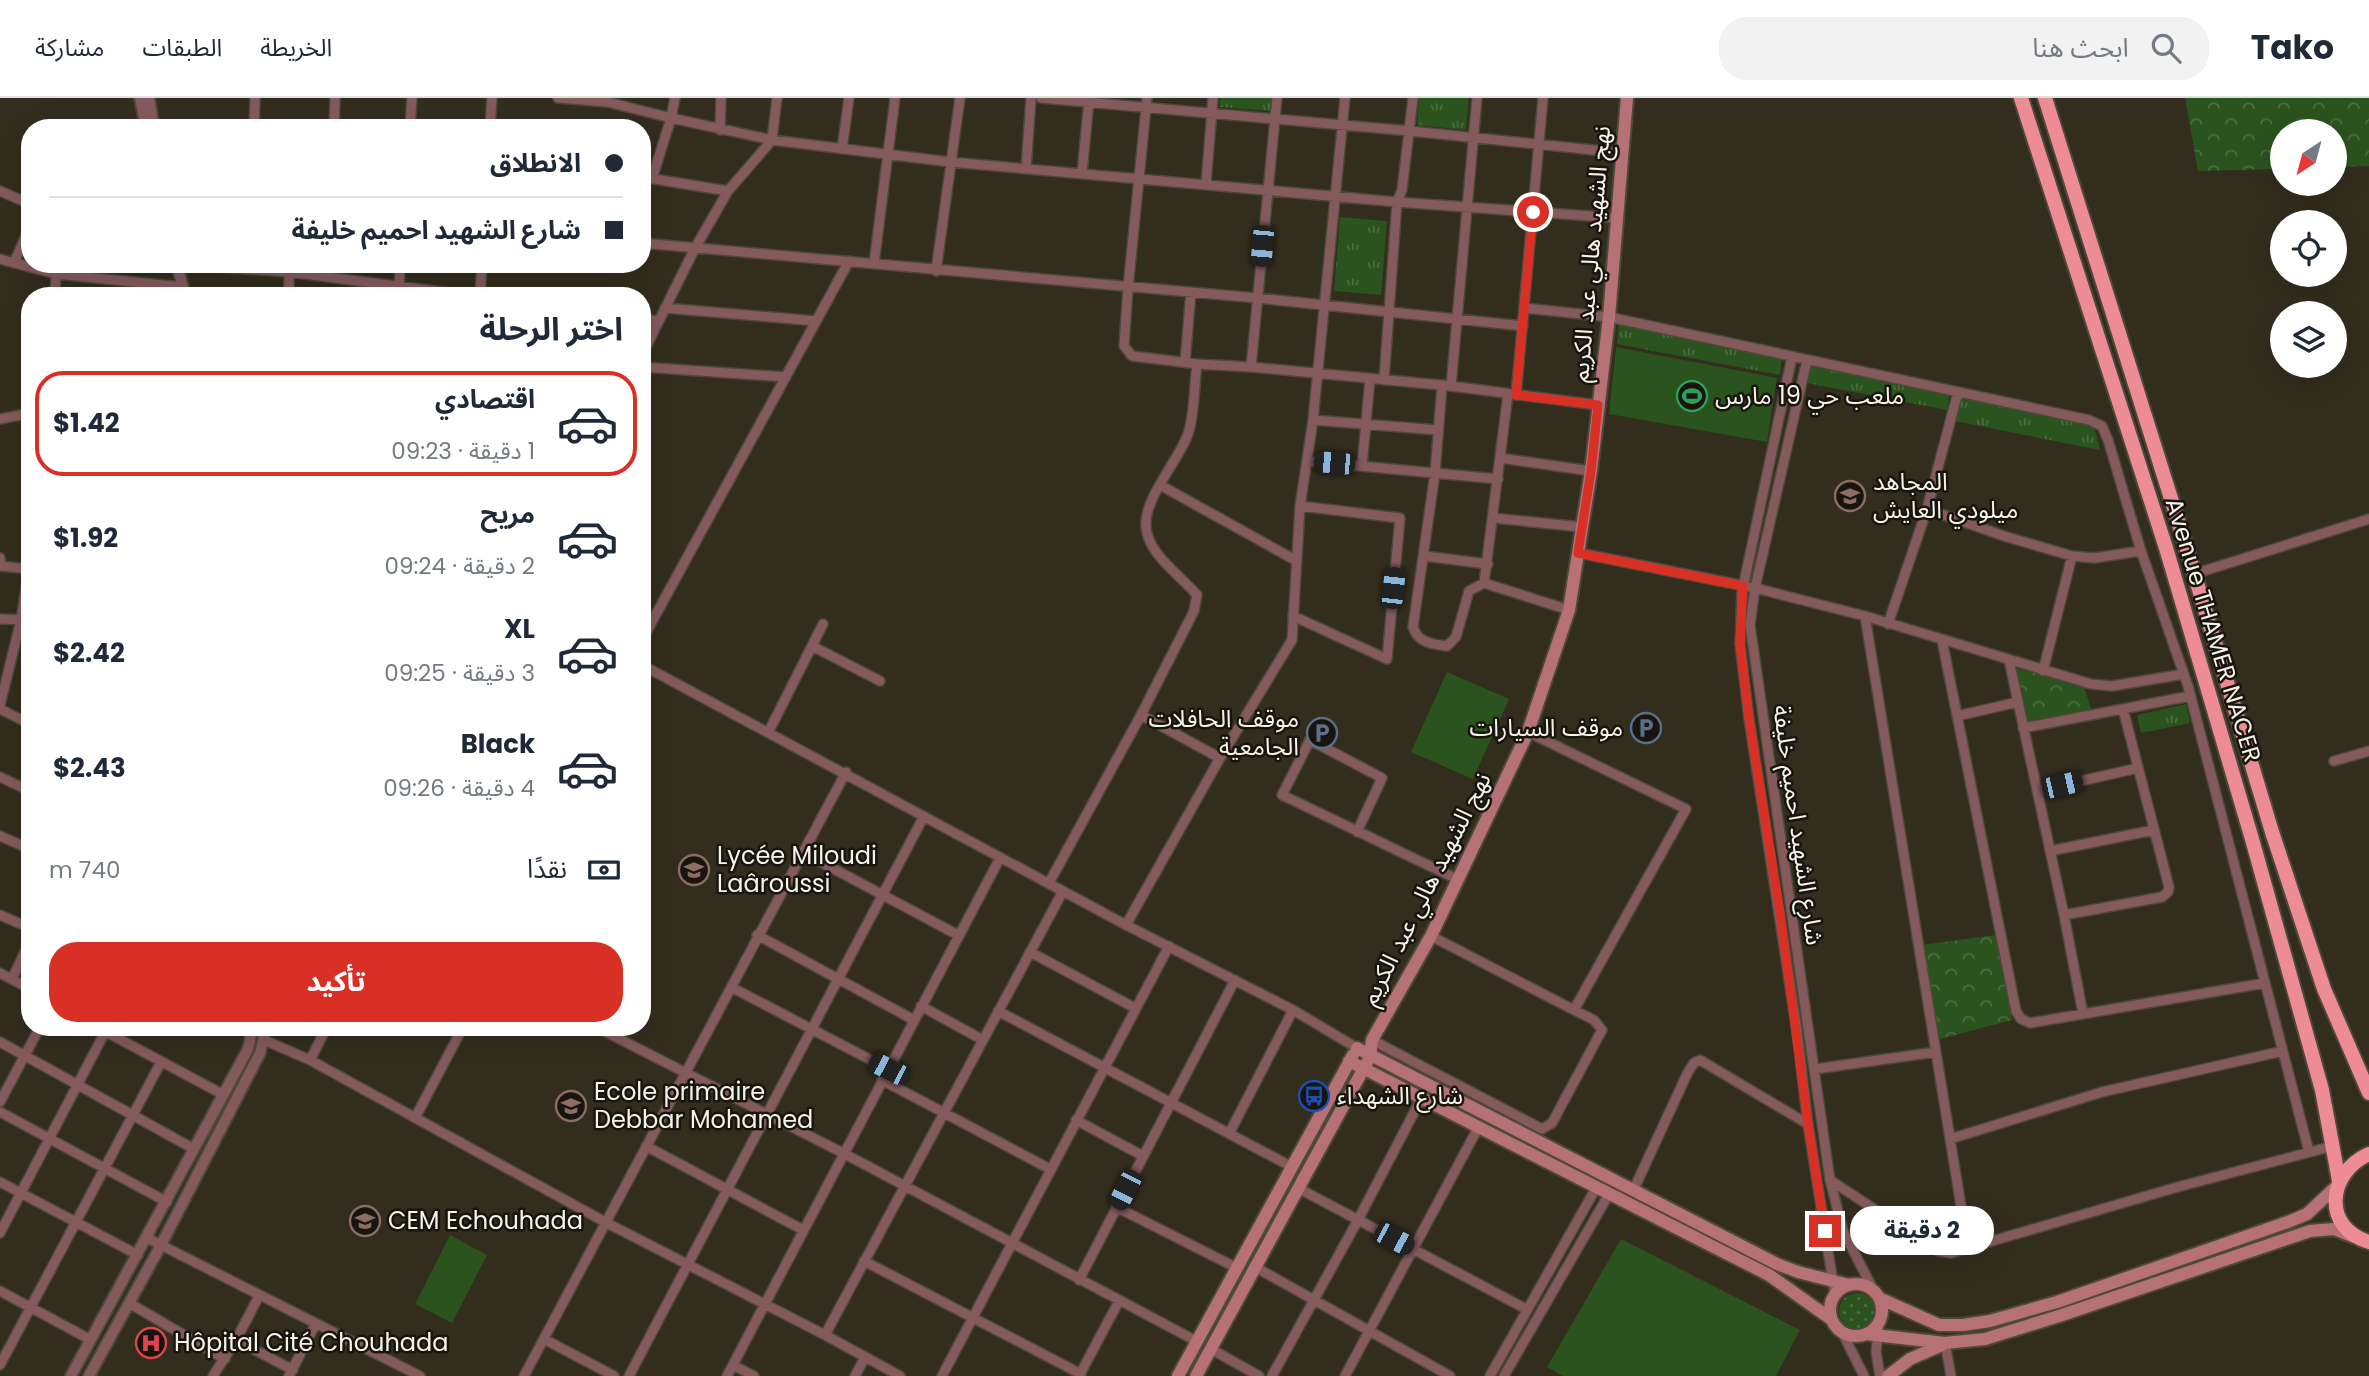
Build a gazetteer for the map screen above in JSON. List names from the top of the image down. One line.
{"streets":{"highway":["Avenue THAMER NACER"],"main road":["نهج الشهيد هالي عبد الكريم"],"street":["شارع الشهيد احميم خليفة"]},"places":{"sports":["ملعب حي 19 مارس"],"school or university":["المجاهد ميلودي العايش","Lycée Miloudi Laâroussi","Ecole primaire Debbar Mohamed","CEM Echouhada"],"parking":["موقف السيارات","موقف الحافلات الجامعية"],"bus stop":["شارع الشهداء"],"hospital":["Hôpital Cité Chouhada"]},"north":"bottom left","page":{"header":"Tako","search":"ابحث هنا","nav":["الخريطة","الطبقات","مشاركة"],"banner":["الانطلاق","شارع الشهيد احميم خليفة"],"heading":"اختر الرحلة","list":[{"name":"اقتصادي","note":"1 دقيقة · 09:23","value":"$1.42"},{"name":"مريح","note":"2 دقيقة · 09:24","value":"$1.92"},{"name":"XL","note":"3 دقيقة · 09:25","value":"$2.42"},{"name":"Black","note":"4 دقيقة · 09:26","value":"$2.43"}],"pay":["نقدًا","740 m"],"buttons":"تأكيد","bubble":"2 دقيقة"}}
